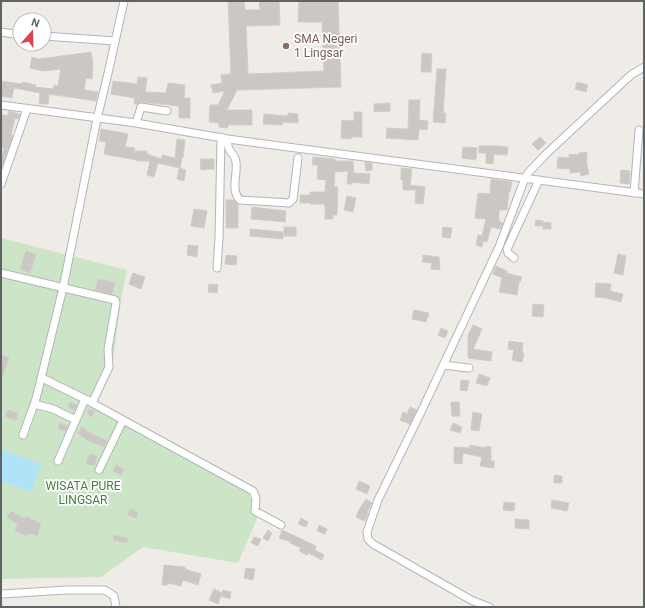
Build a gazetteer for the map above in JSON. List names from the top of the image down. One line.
{"parks":["WISATA PURE LINGSAR"],"places":["SMA Negeri 1 Lingsar"],"north":"top"}
